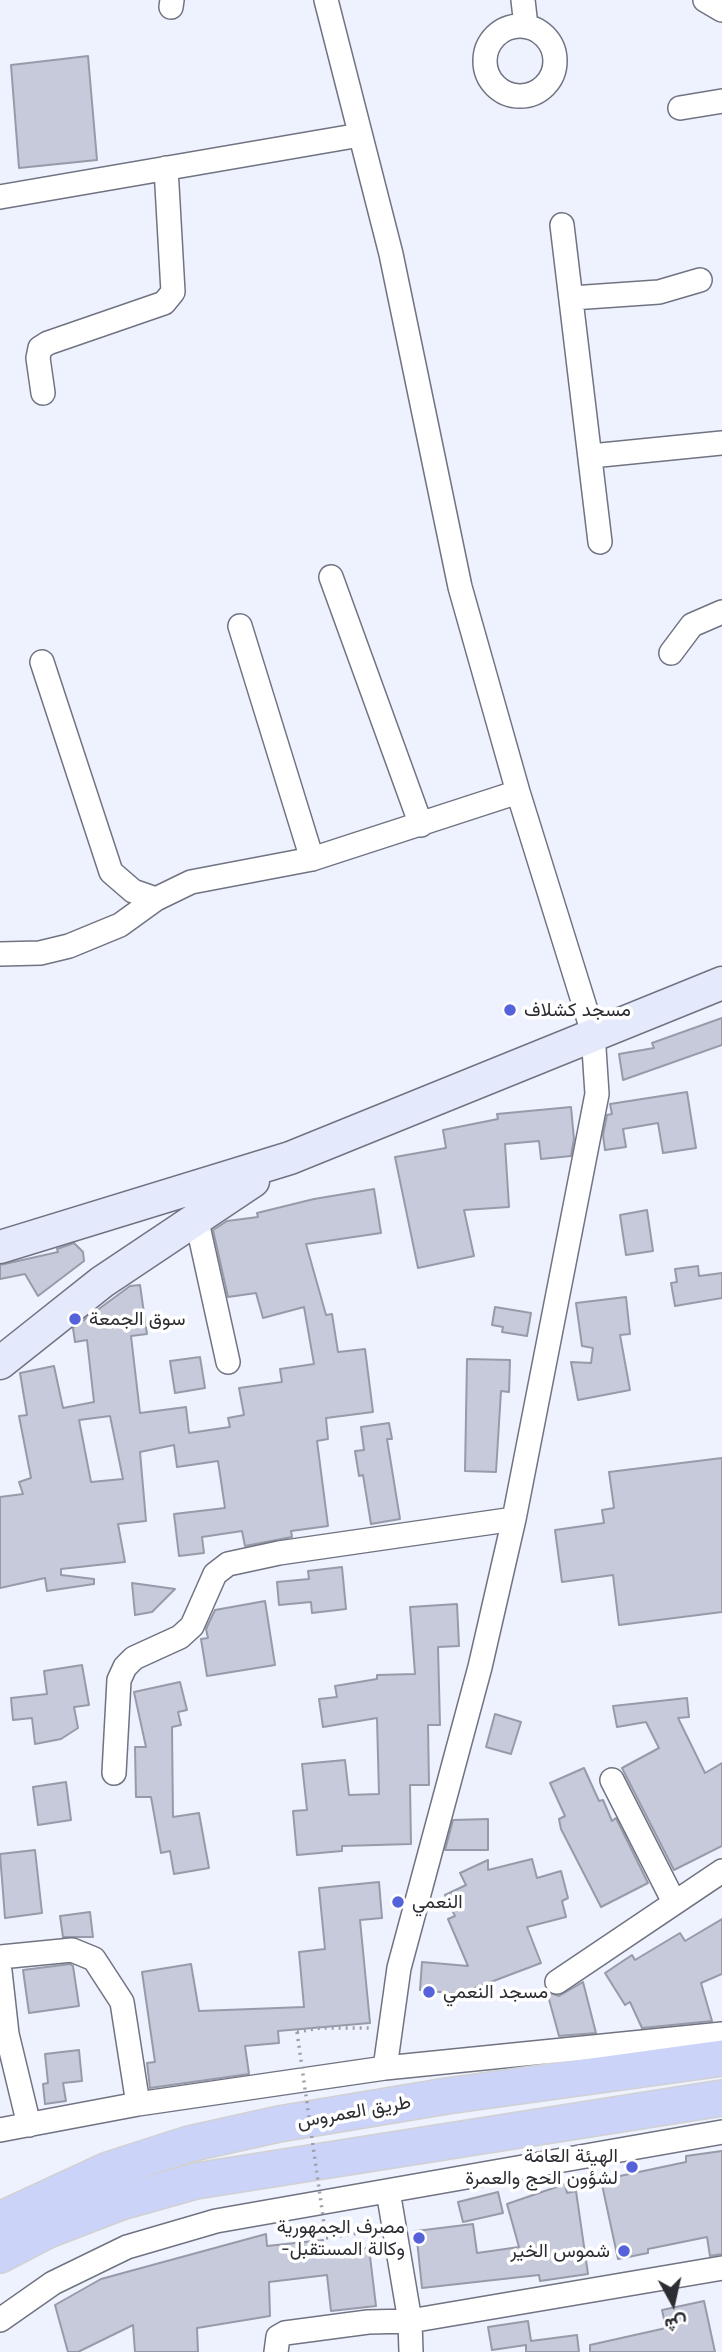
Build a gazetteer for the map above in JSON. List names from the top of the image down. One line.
{"streets":{"main road":["طريق العمروس"]},"places":["مسجد كشلاف","سوق الجمعة","النعمي","مسجد النعمي","الهيئة العامة لشؤون الحج والعمرة","مصرف الجمهورية -وكالة المستقبل","شموس الخير"],"north":"bottom"}
